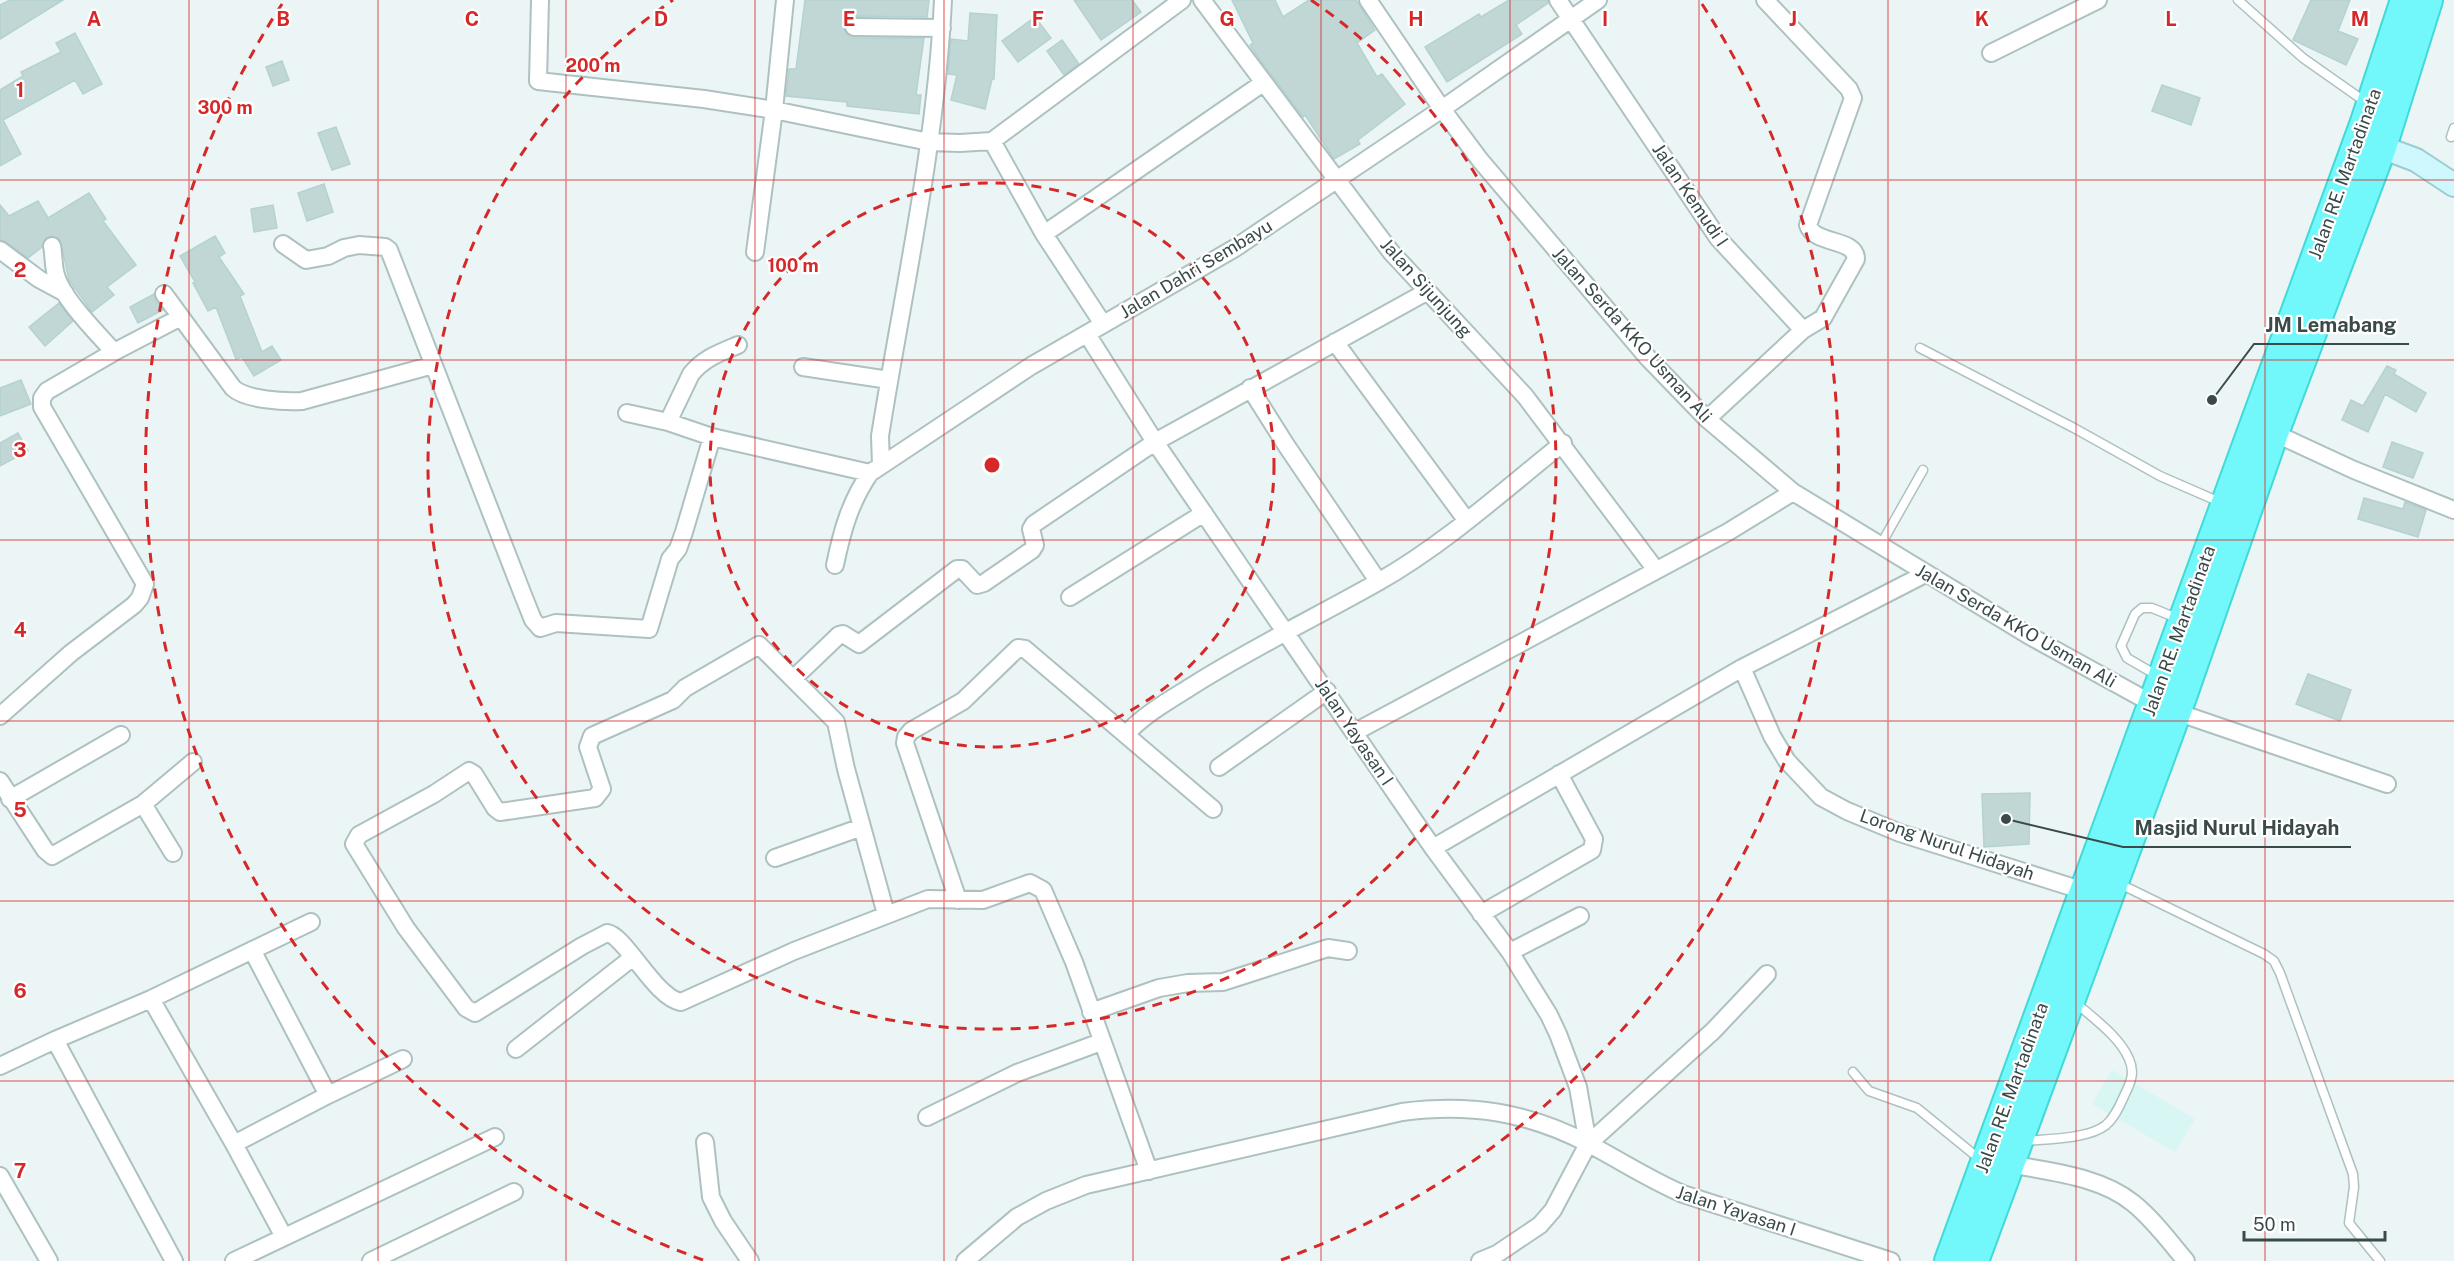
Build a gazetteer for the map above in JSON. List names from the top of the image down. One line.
{"streets":{"highway":["Jalan RE. Martadinata"],"street":["Jalan Kemudi I","Jalan Dahri Sembayu","Jalan Sijunjung","Jalan Serda KKO Usman Ali","Jalan Yayasan I","Lorong Nurul Hidayah"]},"crossings":[["Jalan RE. Martadinata","Jalan Serda KKO Usman Ali"],["Jalan RE. Martadinata","Lorong Nurul Hidayah"],["Jalan Kemudi I","Jalan Dahri Sembayu"],["Jalan Dahri Sembayu","Jalan Sijunjung"],["Jalan Dahri Sembayu","Jalan Serda KKO Usman Ali"],["Jalan Dahri Sembayu","Jalan Yayasan I"]],"places":["JM Lemabang","Masjid Nurul Hidayah"],"scale_bar":"50 m","grid":{"columns":["A","B","C","D","E","F","G","H","I","J","K","L","M"],"rows":["1","2","3","4","5","6","7"]},"rings":["200 m","300 m","100 m"]}
